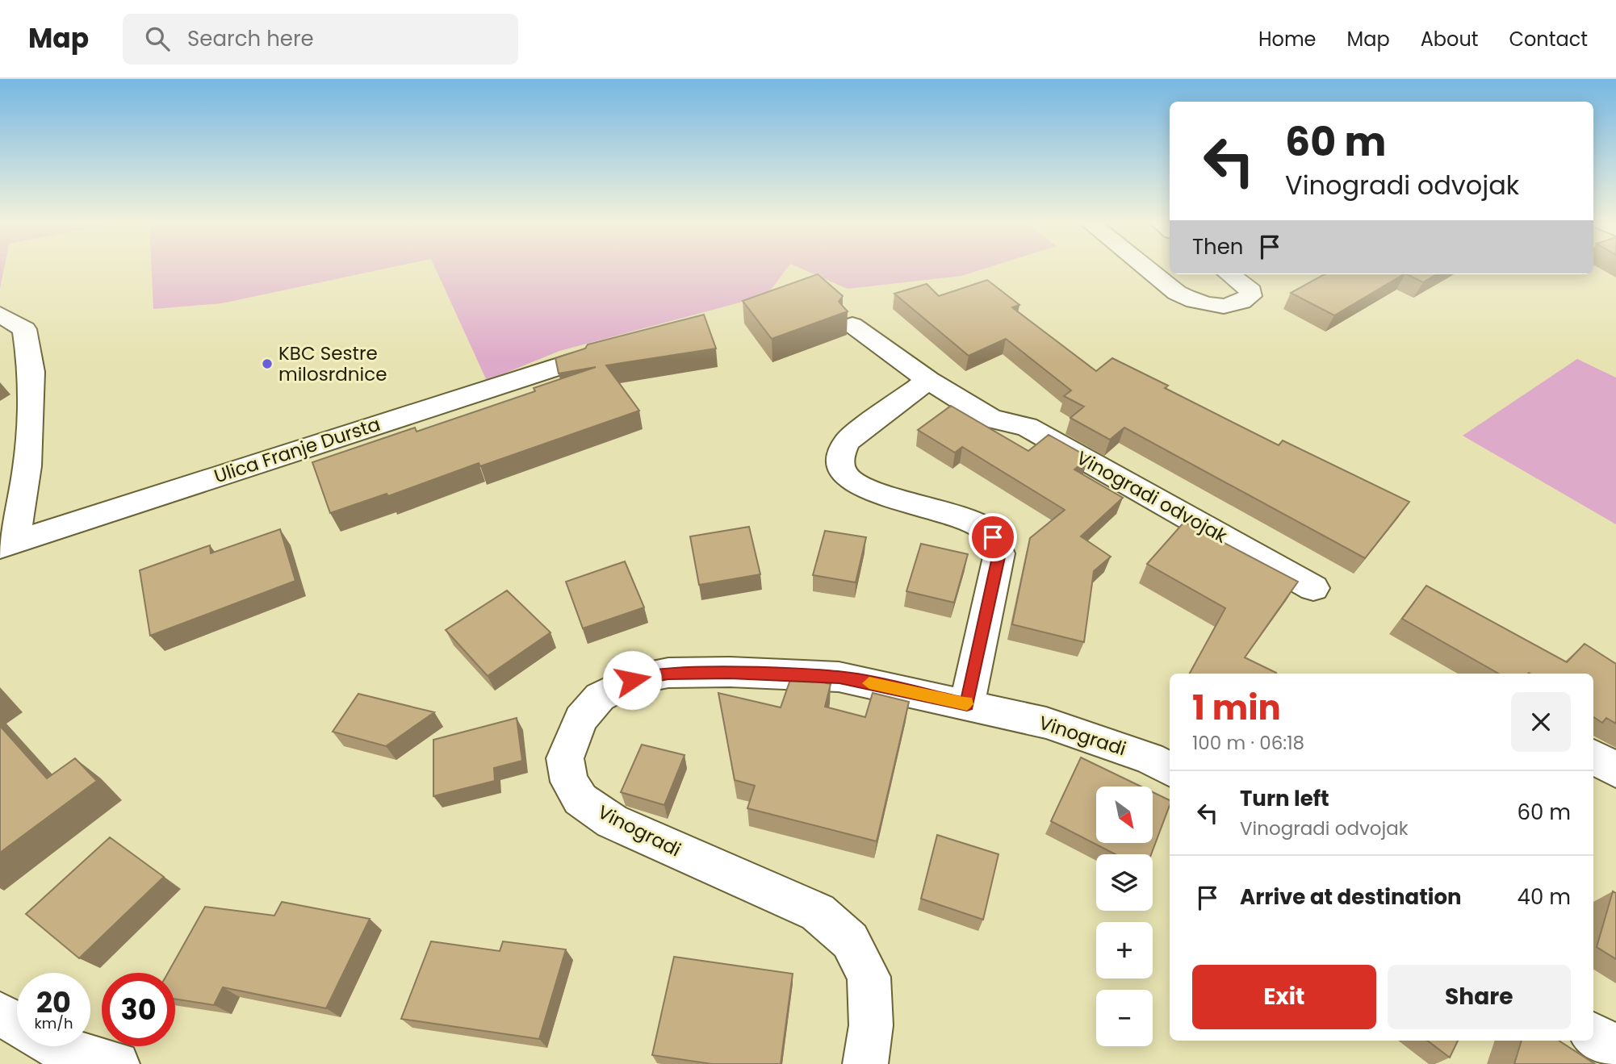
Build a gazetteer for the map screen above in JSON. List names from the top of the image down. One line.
{"streets":{"street":["Ulica Franje Dursta","Vinogradi odvojak","Vinogradi"]},"places":["KBC Sestre milosrdnice"],"north":"bottom right","page":{"header":"Map","search":"Search here","nav":["Home","Map","About","Contact"],"turn":["60 m","Vinogradi odvojak"],"then":"Then","heading":["1 min","100 m · 06:18"],"list":[{"name":"Turn left","note":"Vinogradi odvojak","value":"60 m"},{"name":"Arrive at destination","value":"40 m"}],"map_buttons":["+","−"],"buttons":["Exit","Share"],"speed":"20 km/h","limit":"30"}}
